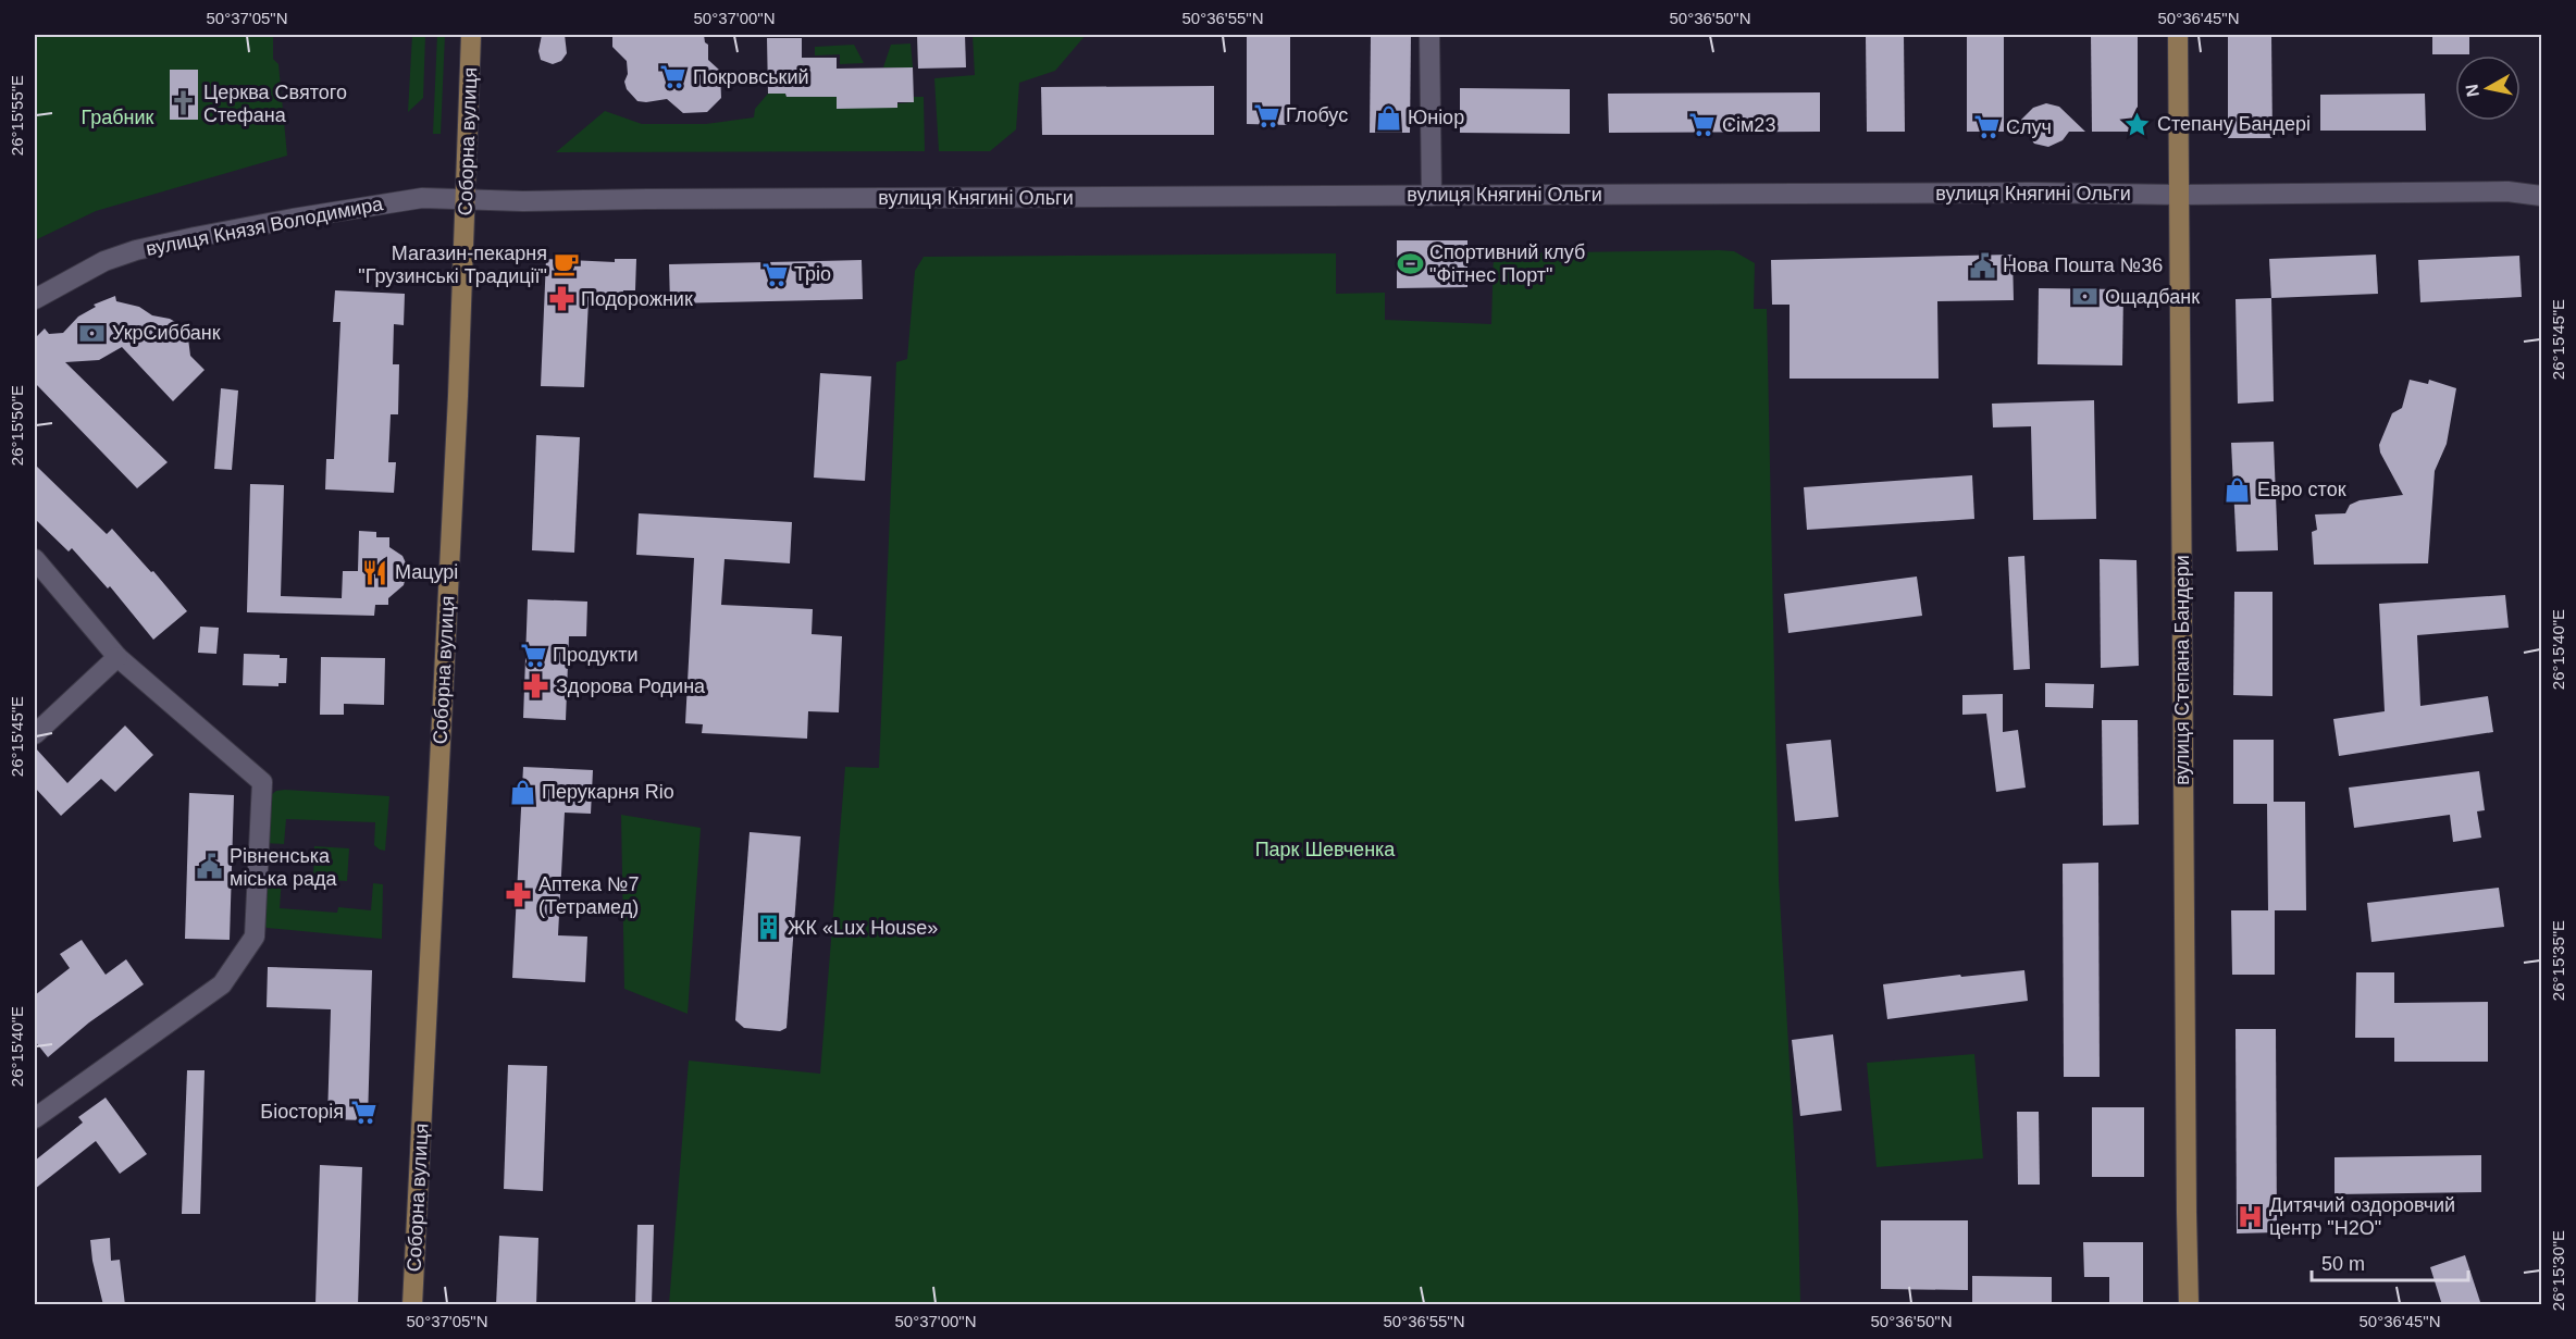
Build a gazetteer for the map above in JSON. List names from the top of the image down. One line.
{"streets":{"main road":["Соборна вулиця","вулиця Степана Бандери"],"street":["вулиця Княгині Ольги","вулиця Князя Володимира"]},"crossings":[["Соборна вулиця","вулиця Княгині Ольги"],["Соборна вулиця","вулиця Князя Володимира"],["вулиця Княгині Ольги","вулиця Князя Володимира"],["вулиця Княгині Ольги","вулиця Степана Бандери"]],"parks":["Грабник","Парк Шевченка"],"places":{"supermarket":["Покровський","Глобус","Сім23","Случ","Тріо","Продукти","Біосторія"],"church":["Церква Святого Стефана"],"shop":["Юніор","Евро сток","Перукарня Rio"],"place":["Степану Бандері"],"sports":["Спортивний клуб \"Фітнес Порт\""],"cafe":["Магазин-пекарня \"Грузинські Традиції\""],"public building":["Нова Пошта №36","Рівненська міська рада"],"bank":["Ощадбанк","УкрСиббанк"],"pharmacy":["Подорожник","Здорова Родина","Аптека №7 (Тетрамед)"],"restaurant":["Мацурі"],"building":["ЖК «Lux House»"],"hospital":["Дитячий оздоровчий центр \"H2O\""]},"scale_bar":"50 m","north":"left","coordinates":["50°37'05\"N","50°37'00\"N","50°36'55\"N","50°36'50\"N","50°36'45\"N","26°15'55\"E","26°15'45\"E","26°15'50\"E","26°15'40\"E","26°15'35\"E","26°15'30\"E"]}
